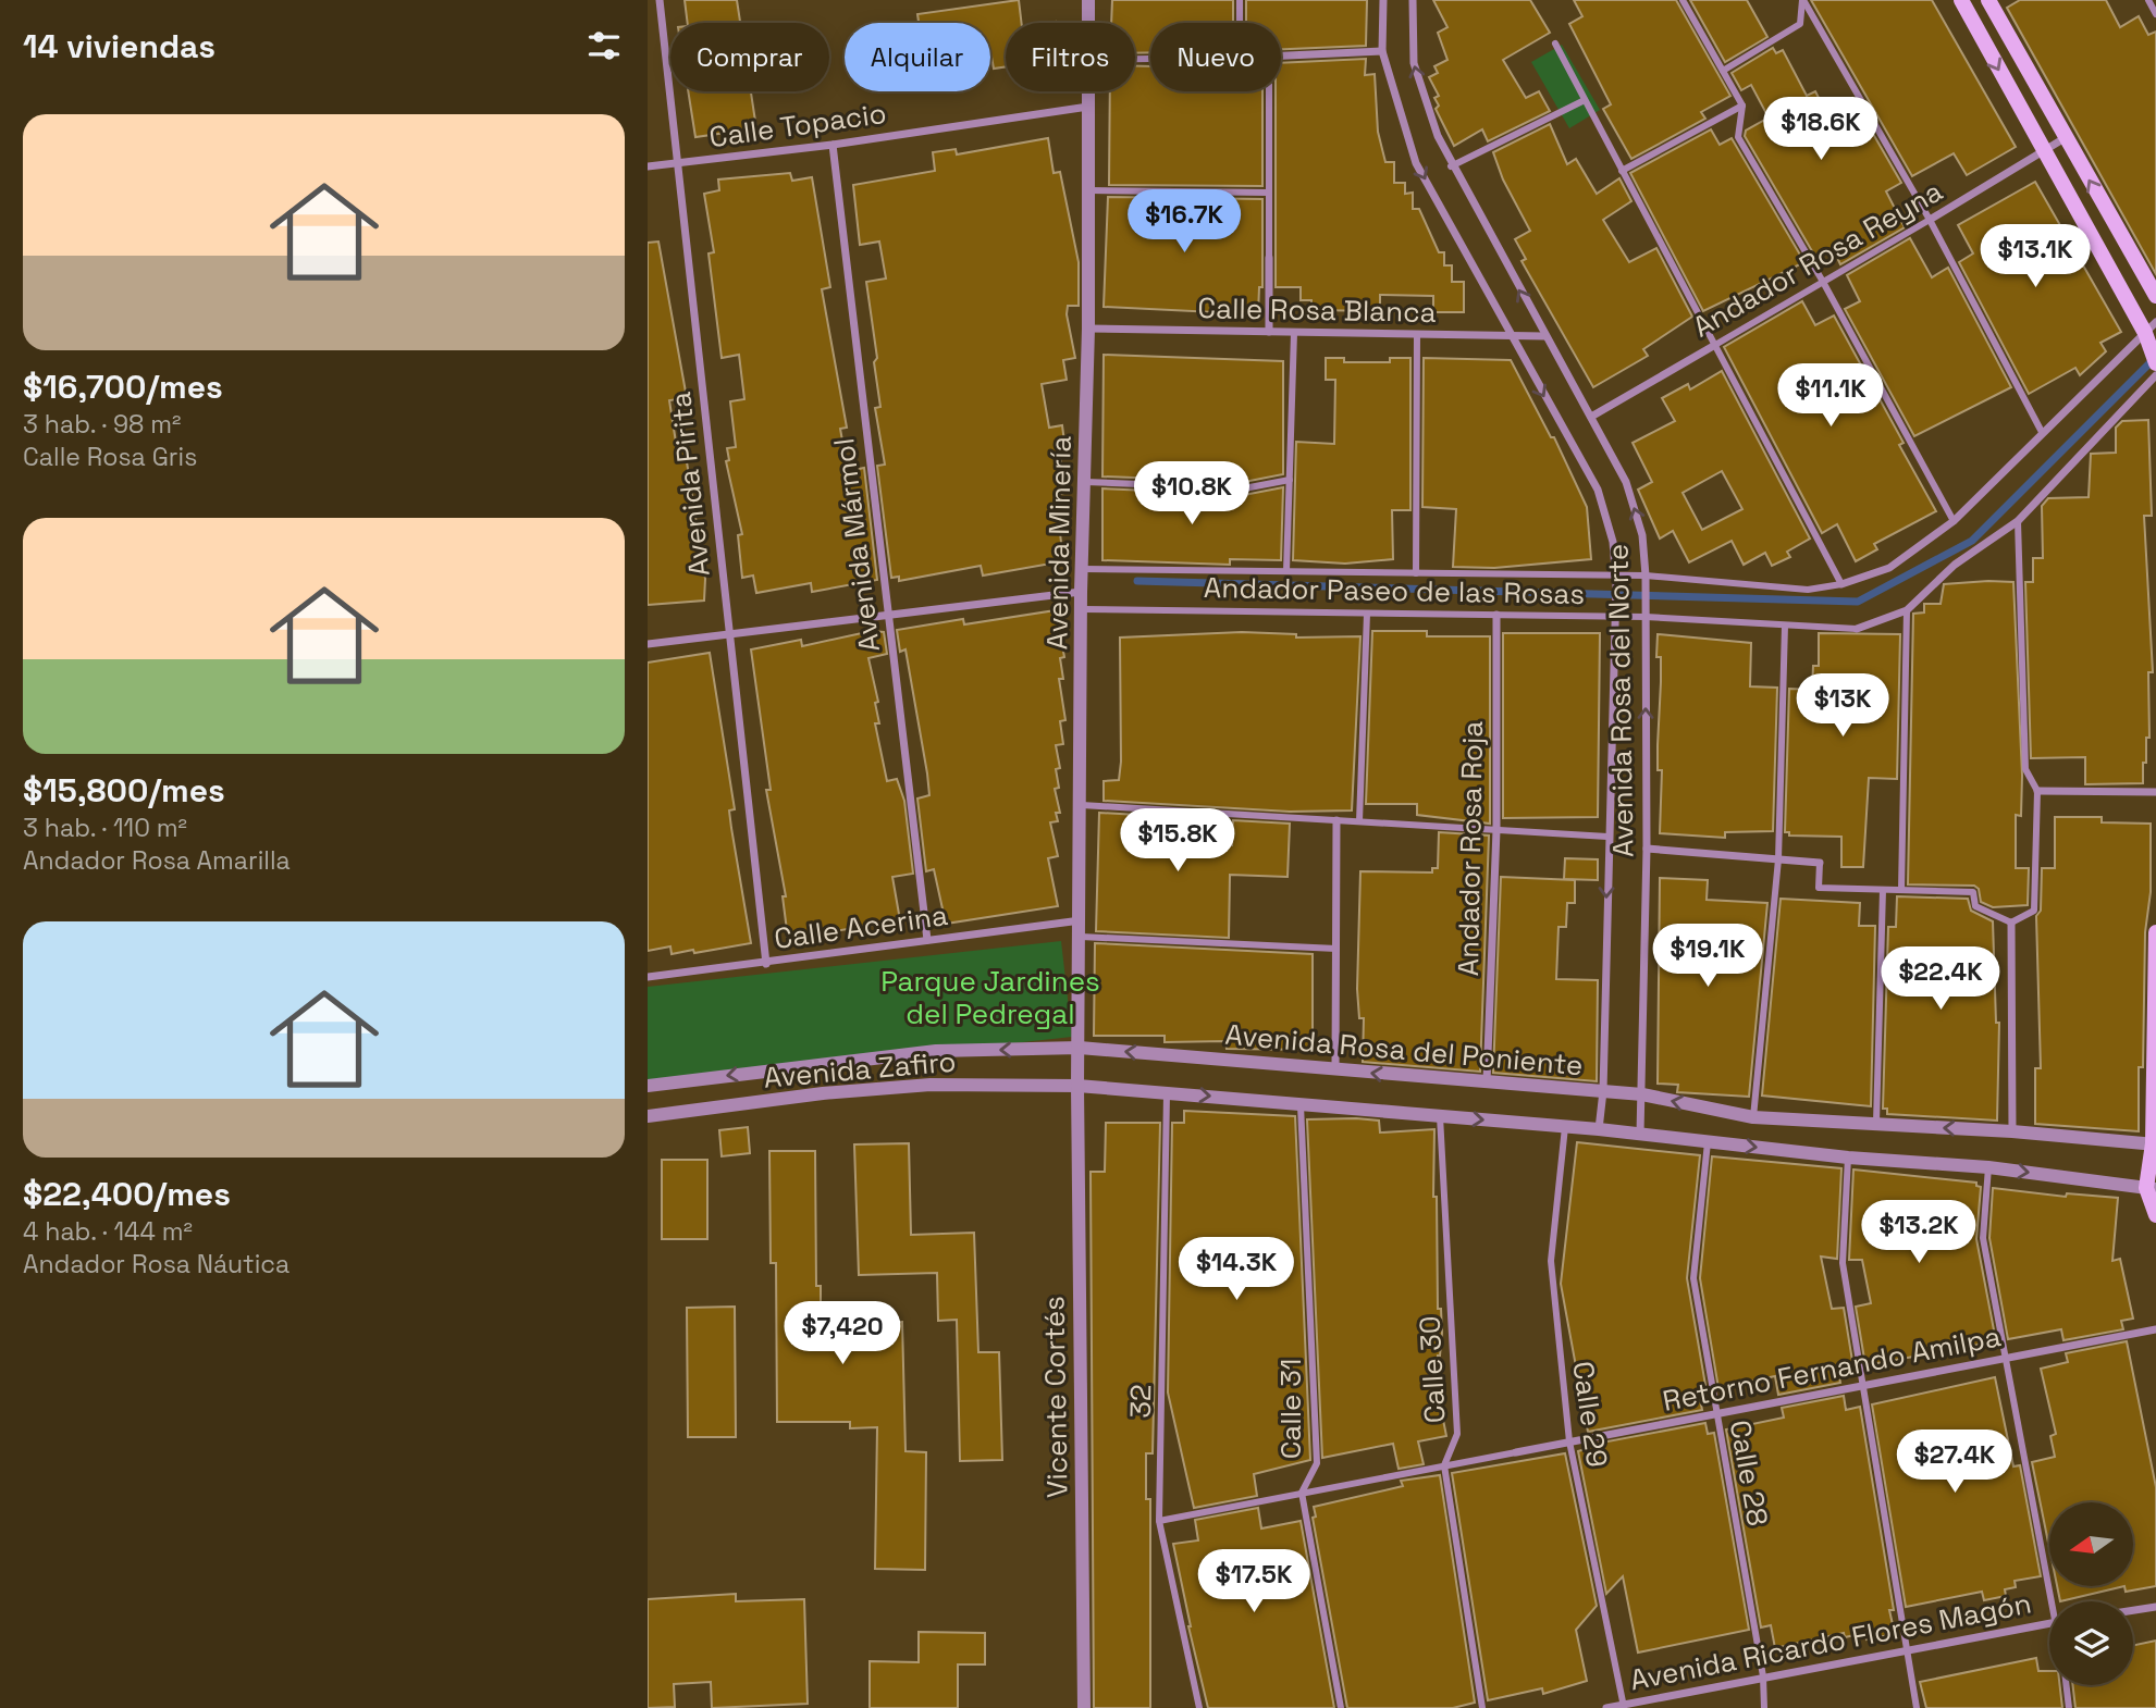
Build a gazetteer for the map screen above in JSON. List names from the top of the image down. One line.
{"streets":{"street":["Calle Topacio","Andador Rosa Reyna","Calle Rosa Blanca","Avenida Pirita","Avenida Minería","Avenida Mármol","Andador Paseo de las Rosas","Avenida Rosa del Norte","Andador Rosa Roja","Calle Acerina","Avenida Rosa del Poniente","Avenida Zafiro","Retorno Fernando Amilpa","Calle 30","Vicente Cortés","32","Calle 31","Calle 29","Calle 28","Avenida Ricardo Flores Magón"]},"crossings":[["Calle Topacio","Avenida Pirita"],["Calle Topacio","Avenida Minería"],["Calle Topacio","Avenida Mármol"],["Andador Rosa Reyna","Avenida Rosa del Norte"],["Calle Rosa Blanca","Avenida Minería"],["Calle Rosa Blanca","Avenida Rosa del Norte"],["Avenida Pirita","Calle Acerina"],["Avenida Minería","Andador Paseo de las Rosas"],["Avenida Minería","Calle Acerina"],["Avenida Minería","Avenida Rosa del Poniente"],["Avenida Minería","Avenida Zafiro"],["Avenida Minería","Vicente Cortés"],["Avenida Mármol","Calle Acerina"],["Andador Paseo de las Rosas","Avenida Rosa del Norte"],["Andador Paseo de las Rosas","Andador Rosa Roja"],["Avenida Rosa del Norte","Avenida Rosa del Poniente"],["Andador Rosa Roja","Avenida Rosa del Poniente"],["Avenida Zafiro","Vicente Cortés"],["Retorno Fernando Amilpa","Calle 29"],["Retorno Fernando Amilpa","Calle 28"],["Calle 29","Avenida Ricardo Flores Magón"],["Calle 28","Avenida Ricardo Flores Magón"]],"parks":["Parque Jardines del Pedregal"],"north":"left","page":{"heading":"14 viviendas","chip":["Comprar","Alquilar","Filtros","Nuevo"],"list":[{"name":"$16,700/mes","note":"3 hab. · 98 m² · Calle Rosa Gris"},{"name":"$15,800/mes","note":"3 hab. · 110 m² · Andador Rosa Amarilla"},{"name":"$22,400/mes","note":"4 hab. · 144 m² · Andador Rosa Náutica"}],"price":["$18.6K","$16.7K","$13.1K","$11.1K","$10.8K","$13K","$15.8K","$19.1K","$22.4K","$13.2K","$14.3K","$7,420","$27.4K","$17.5K"]}}
